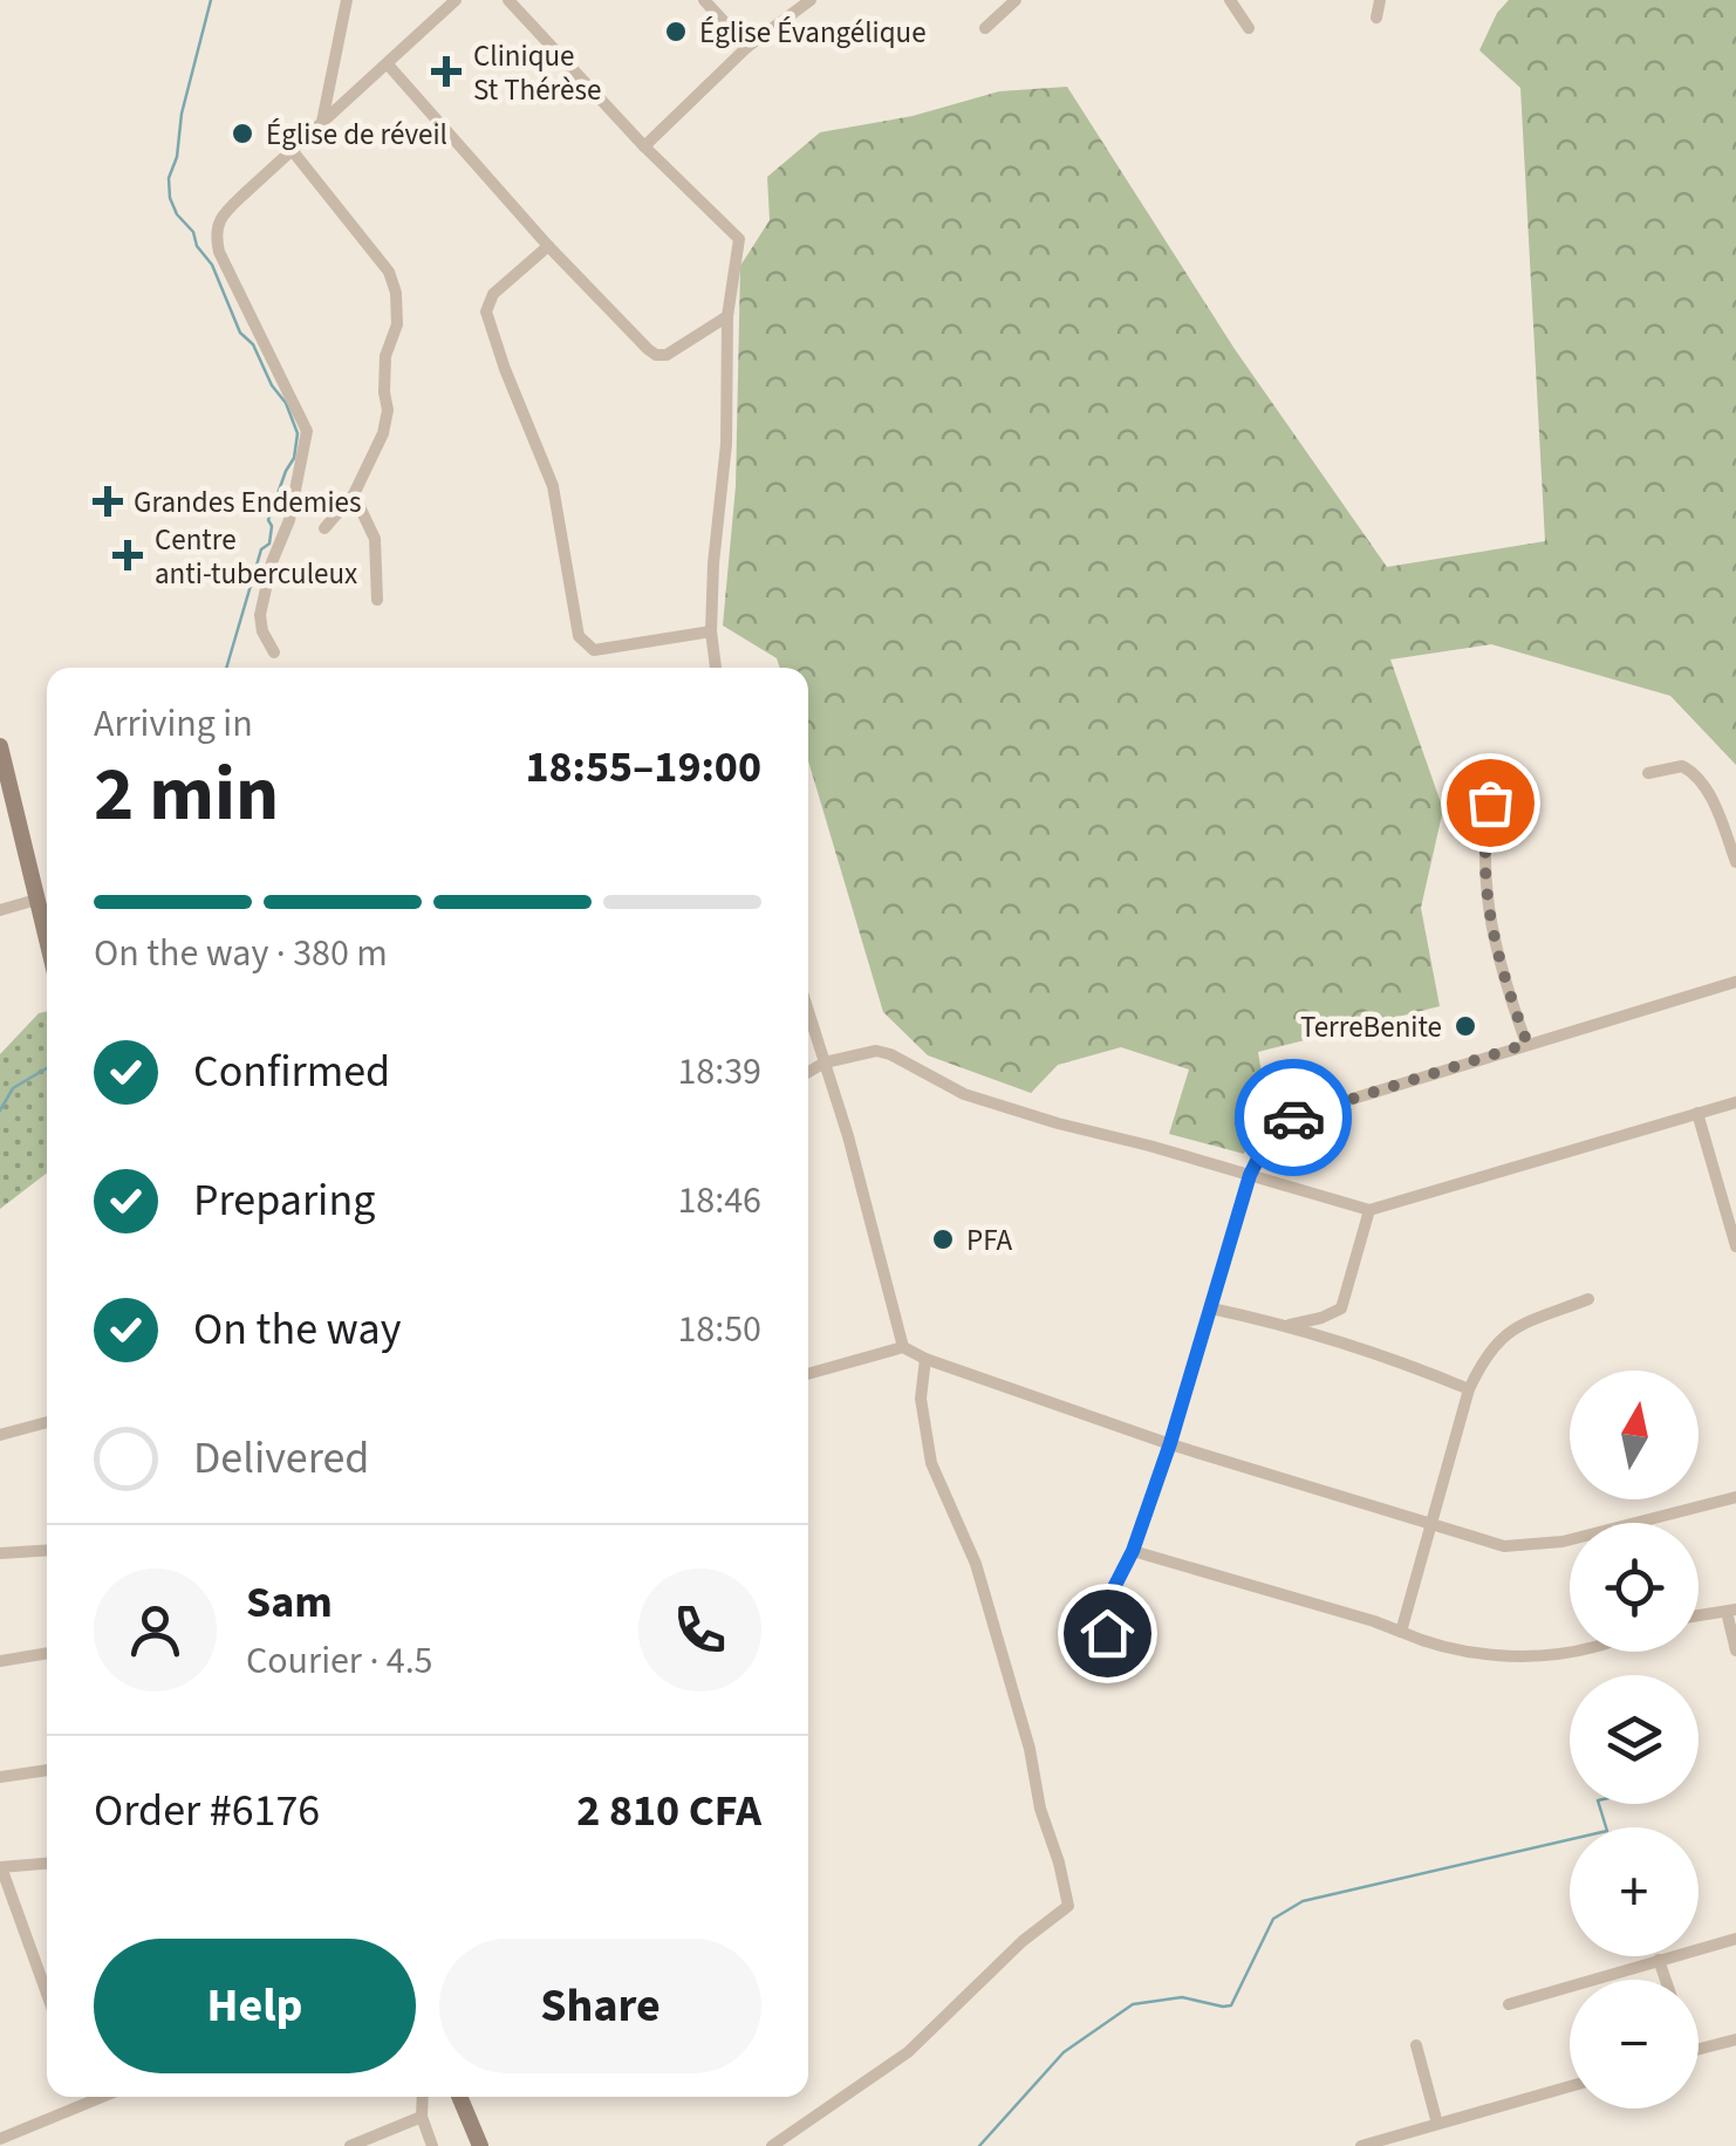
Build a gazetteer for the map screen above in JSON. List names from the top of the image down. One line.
{"places":{"other":["Église Évangélique","Église de réveil","TerreBenite","PFA"],"health":["Clinique St Thérèse","Grandes Endemies","Centre anti-tuberculeux"]},"north":"top","page":{"heading":["2 min","Arriving in","18:55–19:00"],"panel":["Sam","Courier · 4.5","Order #6176","2 810 CFA"],"bar":"On the way · 380 m","list":[["Confirmed","18:39"],["Preparing","18:46"],["On the way","18:50"],"Delivered"],"map_buttons":["+","−"],"buttons":["Help","Share"]}}
